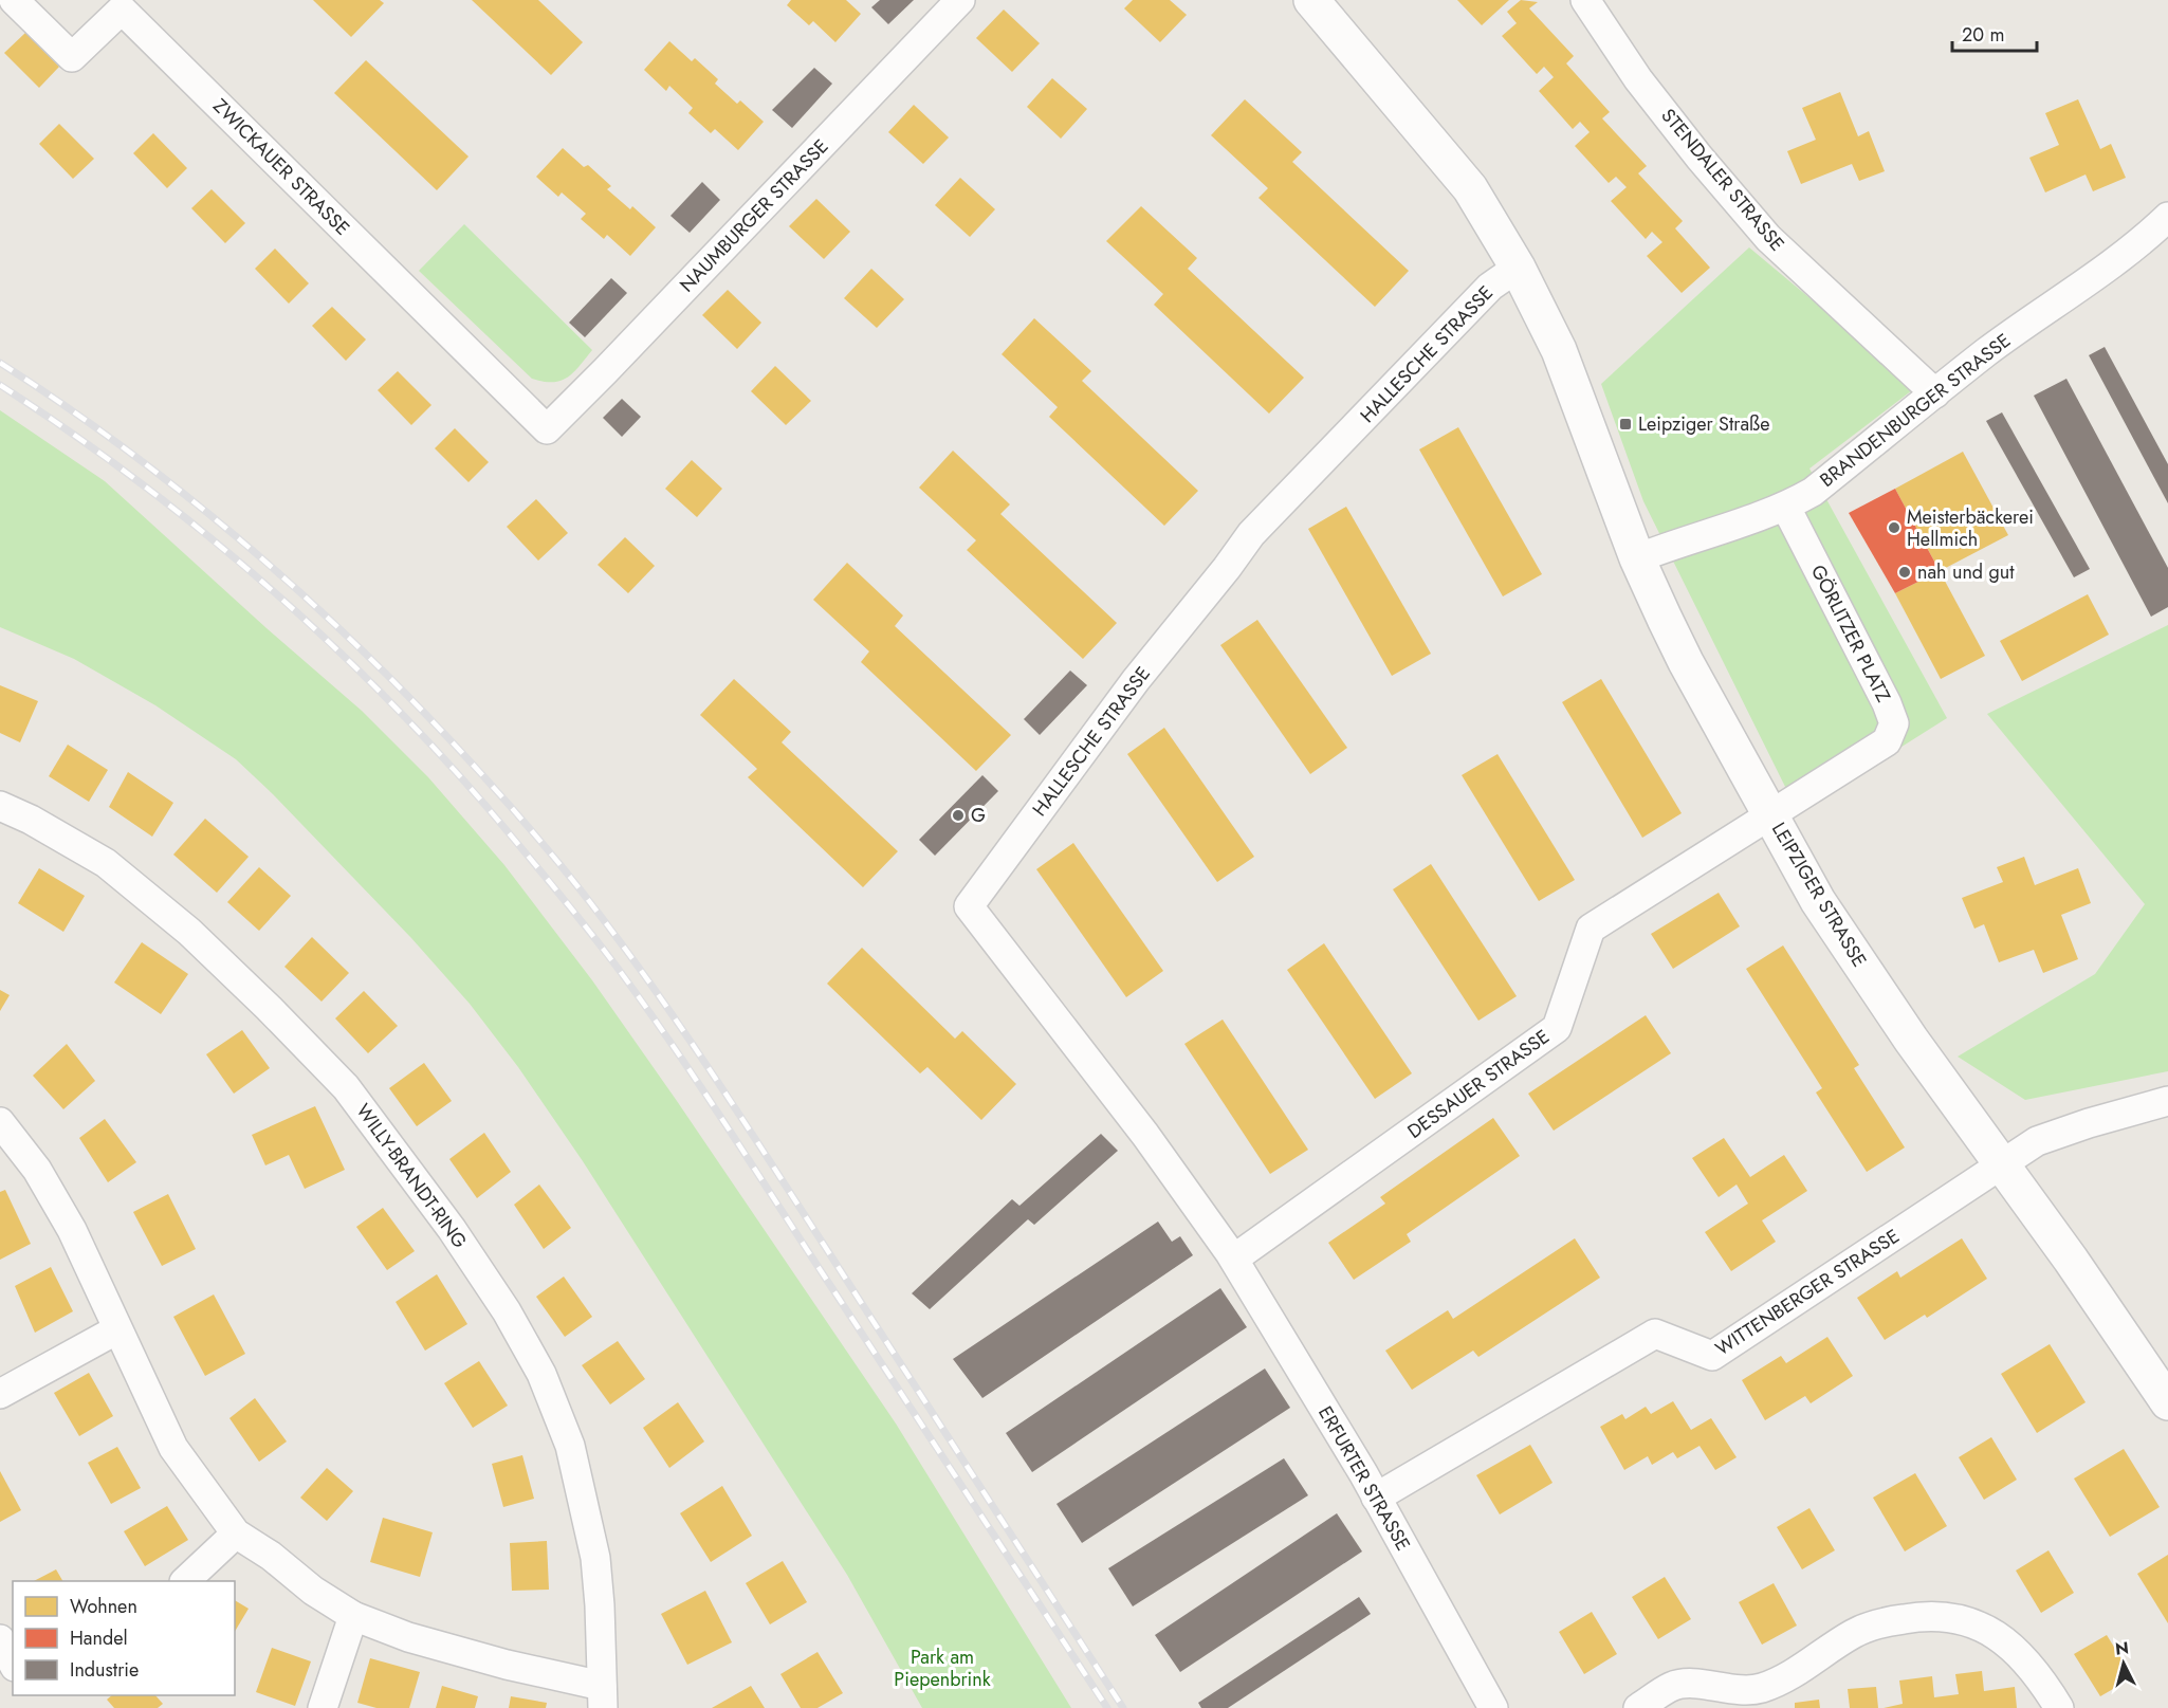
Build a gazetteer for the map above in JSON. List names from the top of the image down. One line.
{"streets":{"main road":["LEIPZIGER STRASSE"],"street":["ZWICKAUER STRASSE","STENDALER STRASSE","NAUMBURGER STRASSE","HALLESCHE STRASSE","BRANDENBURGER STRASSE","GÖRLITZER PLATZ","DESSAUER STRASSE","WILLY-BRANDT-RING","WITTENBERGER STRASSE","ERFURTER STRASSE"]},"crossings":[["ZWICKAUER STRASSE","NAUMBURGER STRASSE"],["STENDALER STRASSE","BRANDENBURGER STRASSE"],["HALLESCHE STRASSE","LEIPZIGER STRASSE"],["HALLESCHE STRASSE","DESSAUER STRASSE"],["HALLESCHE STRASSE","ERFURTER STRASSE"],["BRANDENBURGER STRASSE","GÖRLITZER PLATZ"],["BRANDENBURGER STRASSE","LEIPZIGER STRASSE"],["GÖRLITZER PLATZ","LEIPZIGER STRASSE"],["GÖRLITZER PLATZ","DESSAUER STRASSE"],["LEIPZIGER STRASSE","DESSAUER STRASSE"],["LEIPZIGER STRASSE","WITTENBERGER STRASSE"],["DESSAUER STRASSE","ERFURTER STRASSE"],["WITTENBERGER STRASSE","ERFURTER STRASSE"]],"parks":["Park am Piepenbrink"],"places":{"transit":["Leipziger Straße"],"other":["Meisterbäckerei Hellmich","nah und gut","G"]},"legend":["Wohnen","Handel","Industrie"],"scale_bar":"20 m","north":"top"}
